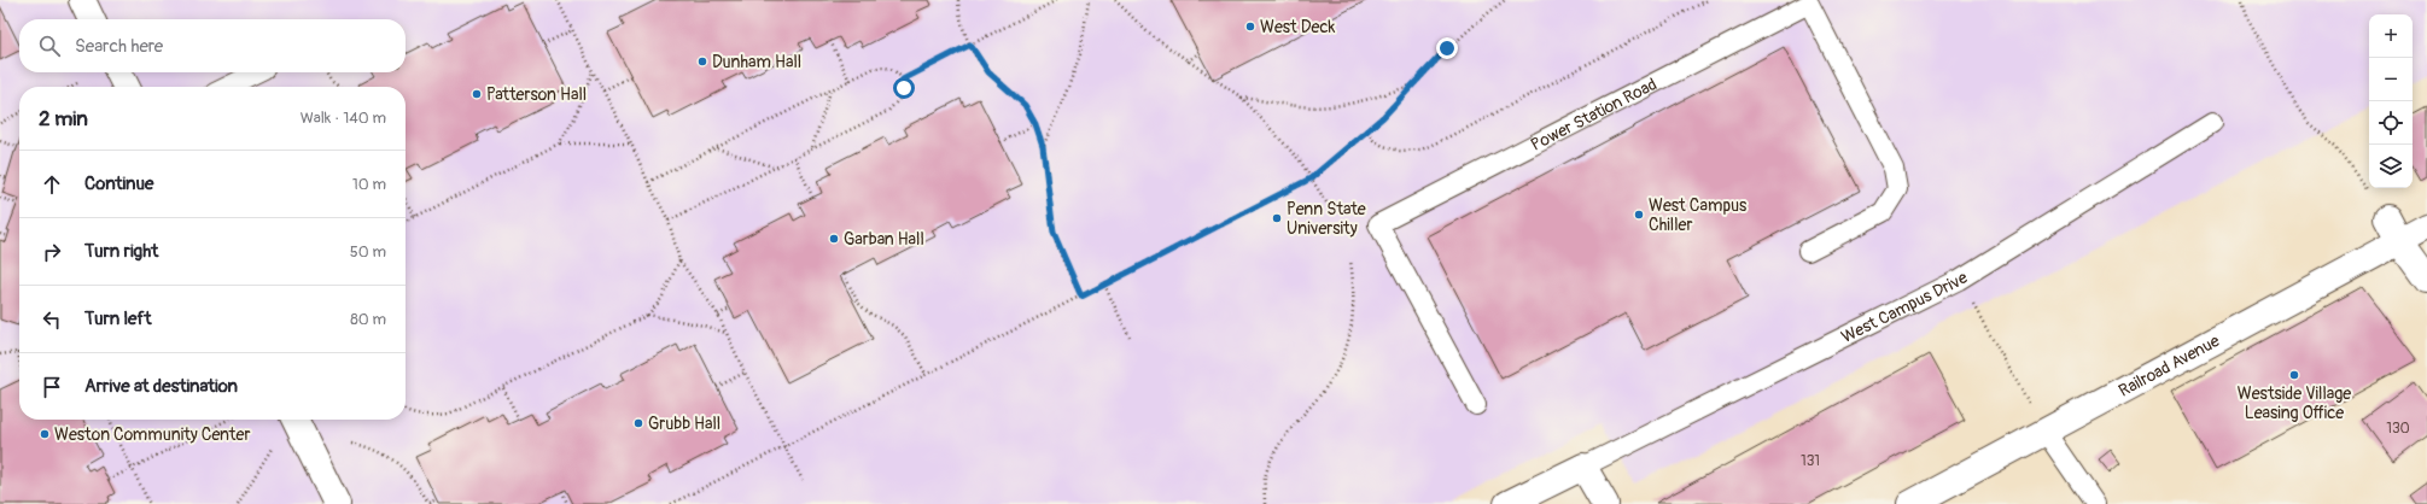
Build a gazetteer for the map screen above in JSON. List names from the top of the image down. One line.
{"streets":{"street":["Railroad Avenue"],"lane":["Power Station Road","West Campus Drive"]},"places":["West Deck","Dunham Hall","Patterson Hall","West Campus Chiller","Penn State University","Garban Hall","Westside Village Leasing Office","Grubb Hall","Weston Community Center"],"house_numbers":["130","131"],"page":{"map_buttons":["+","−"],"search":"Search here","heading":["2 min","Walk · 140 m"],"list":[["Continue","10 m"],["Turn right","50 m"],["Turn left","80 m"],"Arrive at destination"]}}
